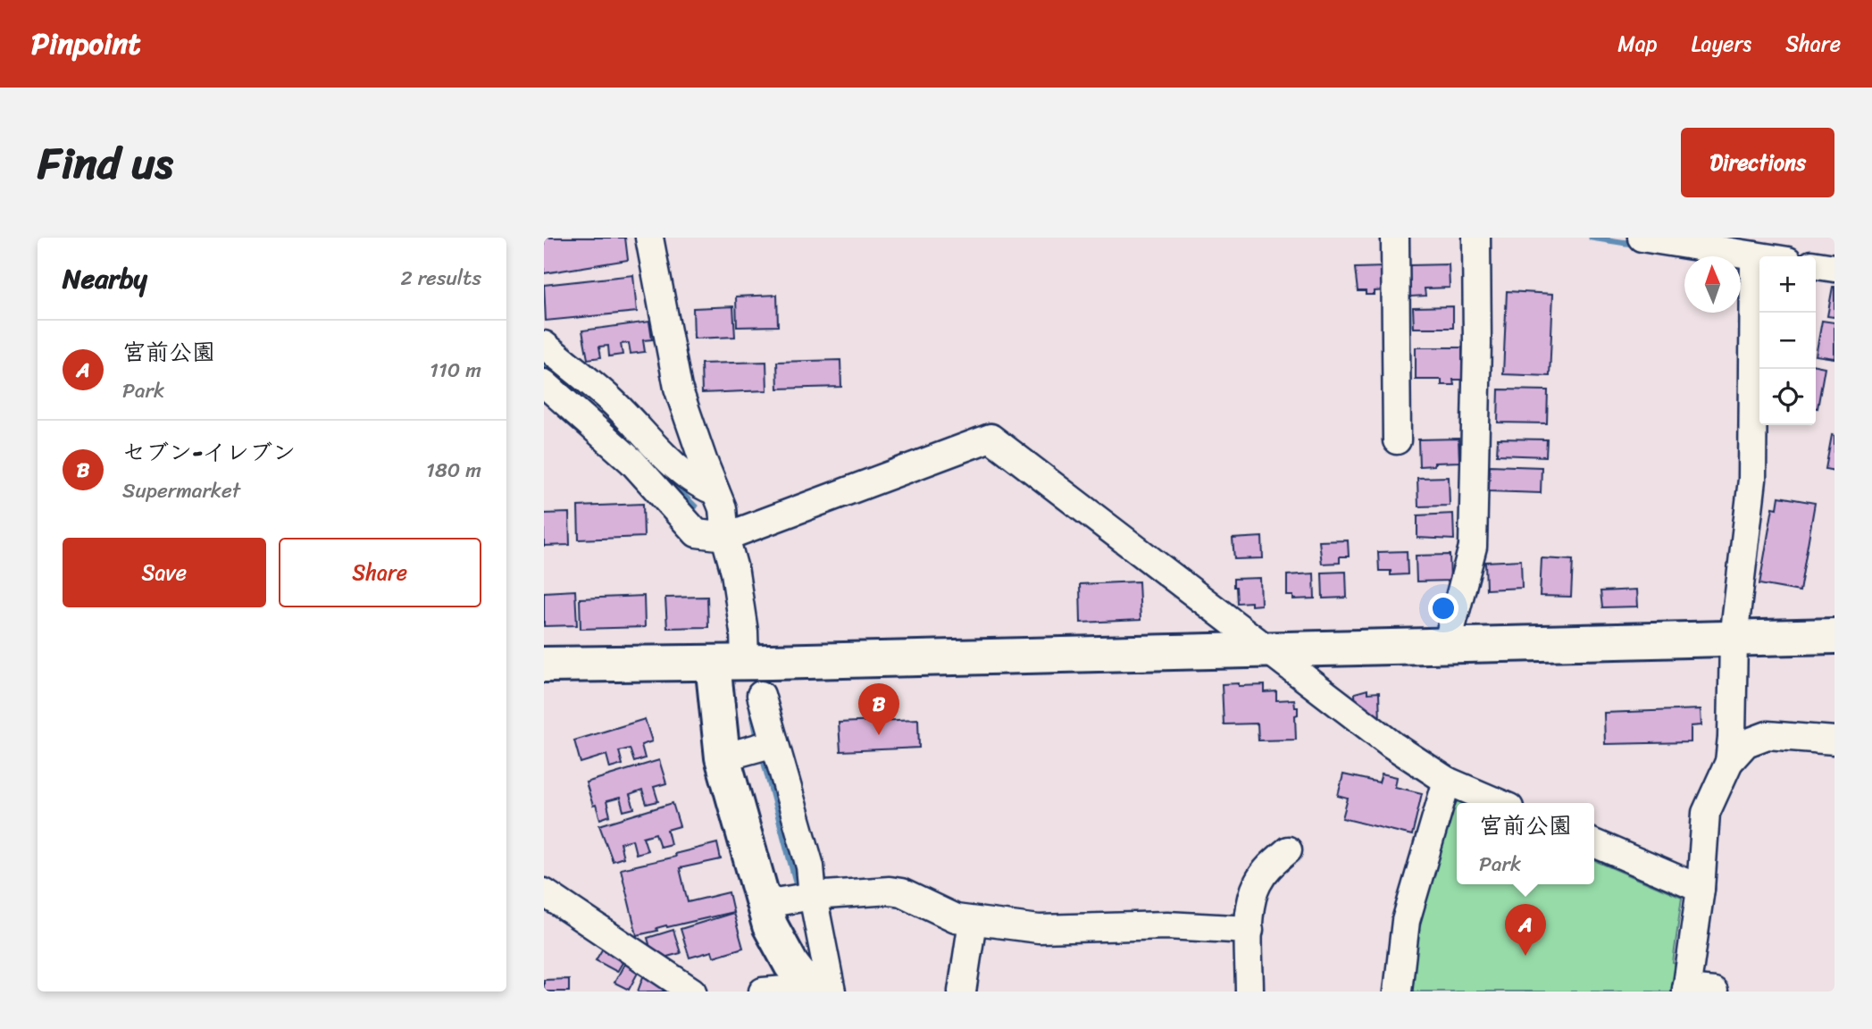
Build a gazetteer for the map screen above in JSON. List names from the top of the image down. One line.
{"north":"top","page":{"header":"Pinpoint","nav":["Map","Layers","Share"],"title":"Find us","buttons":["Directions",["Save","Share"]],"heading":["Nearby","2 results"],"map_buttons":["+","−"],"list":[{"mark":"A","name":"宮前公園","note":"Park","value":"110 m"},{"mark":"B","name":"セブン-イレブン","note":"Supermarket","value":"180 m"}],"pins":["B","A"],"popup":["宮前公園","Park"]}}
